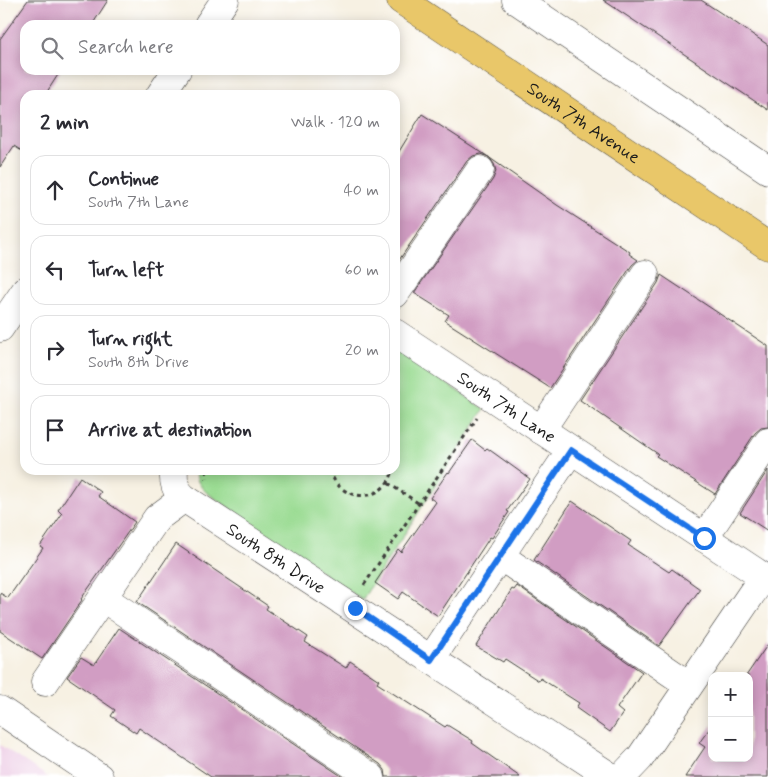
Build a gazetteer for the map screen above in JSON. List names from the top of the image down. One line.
{"streets":{"main road":["South 7th Avenue"],"street":["South 7th Lane","South 8th Drive"]},"page":{"search":"Search here","heading":["2 min","Walk · 120 m"],"list":[["Continue","South 7th Lane","40 m"],["Turn left","60 m"],["Turn right","South 8th Drive","20 m"],"Arrive at destination"],"map_buttons":["+","−"]}}
